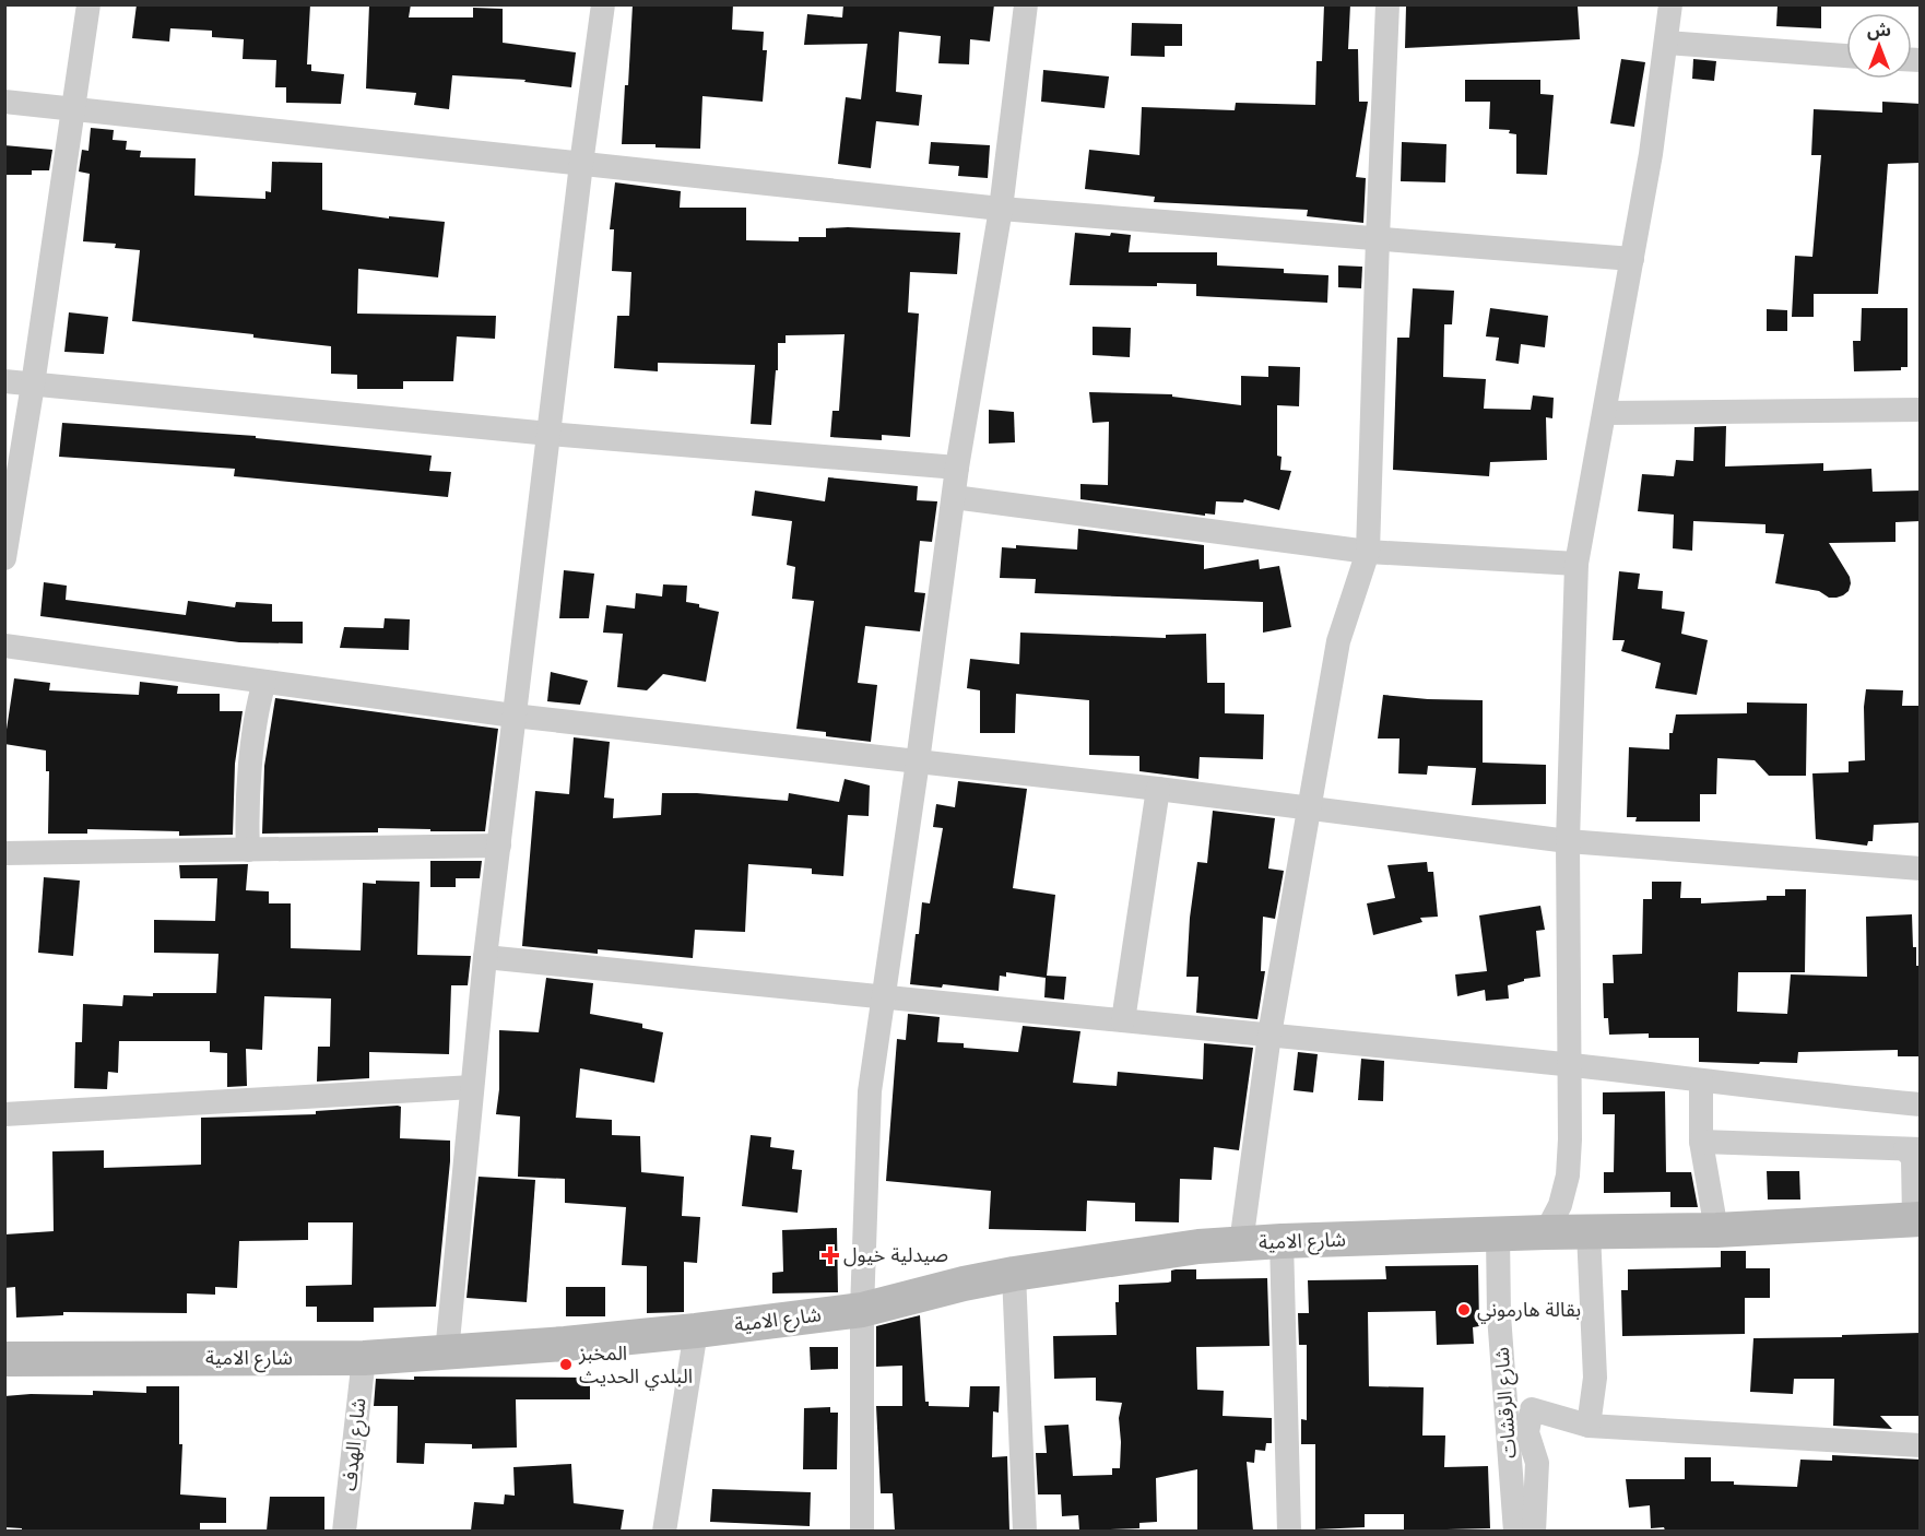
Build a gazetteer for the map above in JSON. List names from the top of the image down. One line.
{"streets":{"street":["شارع الامية","شارع الرقشات","شارع الهدف"]},"crossings":[["شارع الامية","شارع الرقشات"],["شارع الامية","شارع الهدف"]],"places":{"health":["صيدلية خيول"],"other":["بقالة هارموني","المخبز البلدي الحديث"]},"north":"top"}
